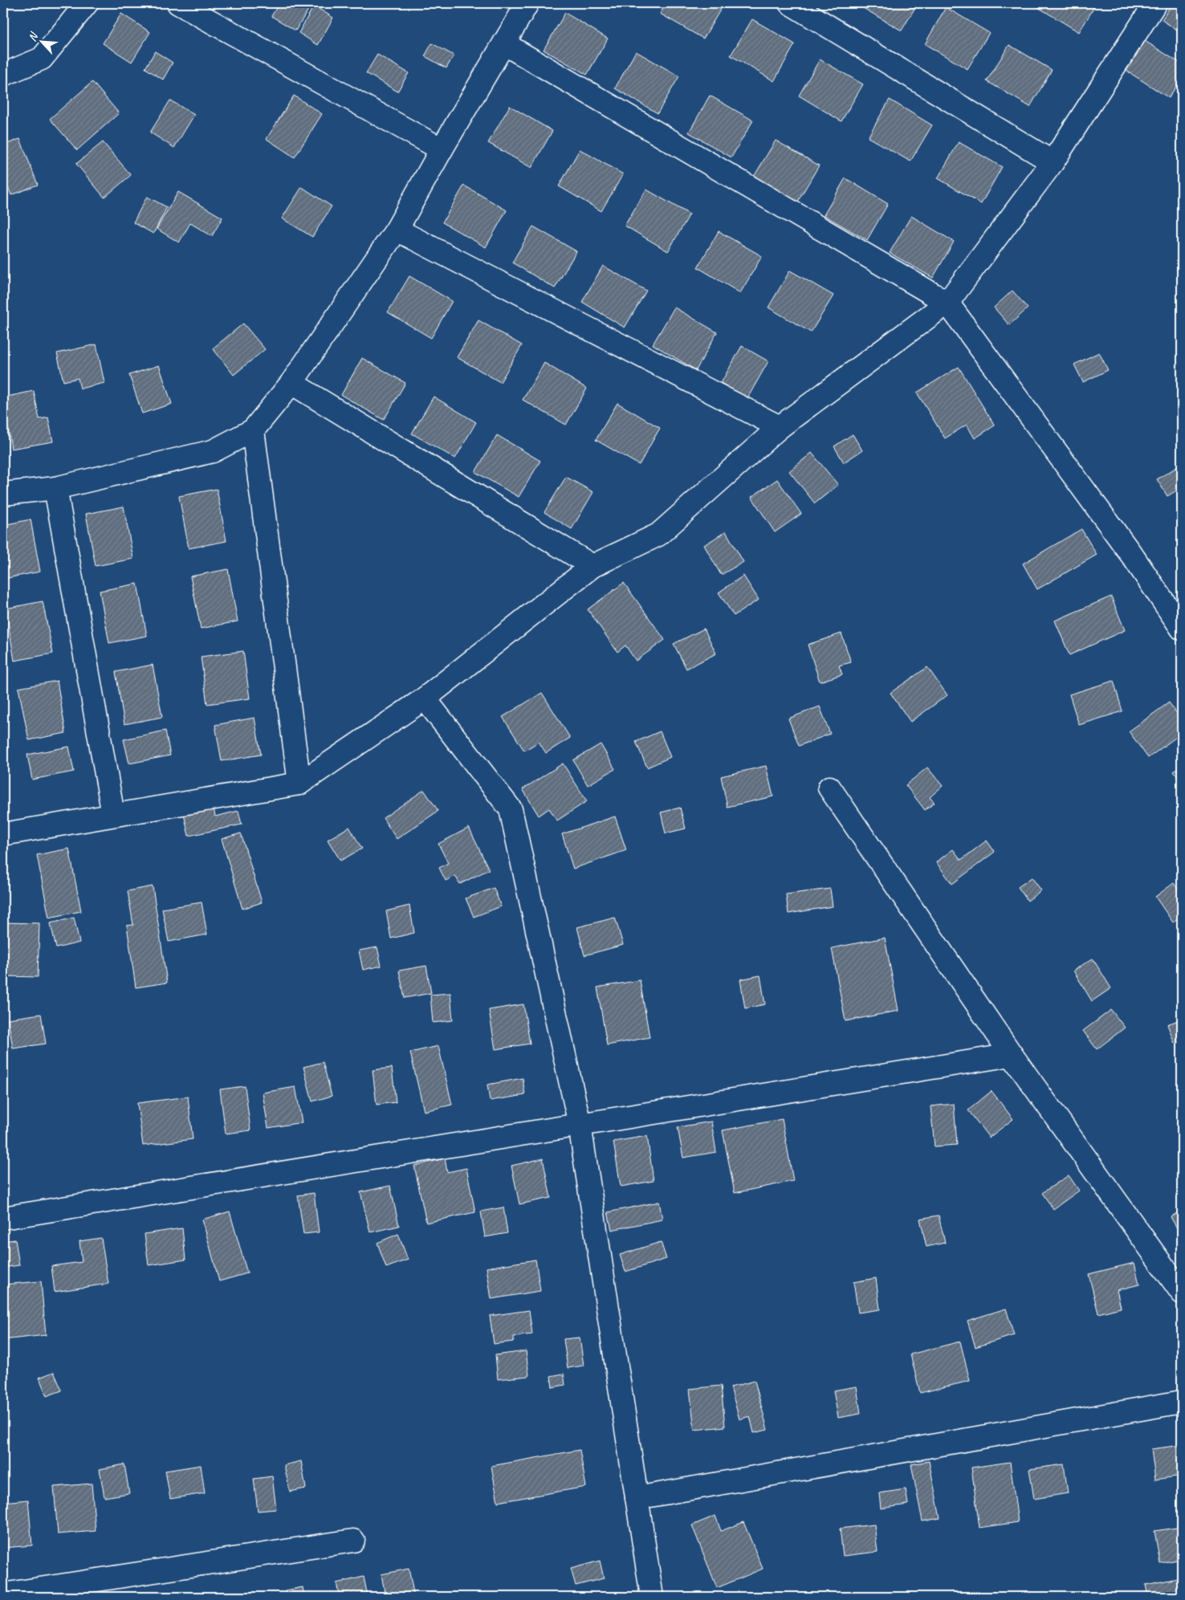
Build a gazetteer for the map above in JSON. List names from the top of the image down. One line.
{"north":"top left"}
